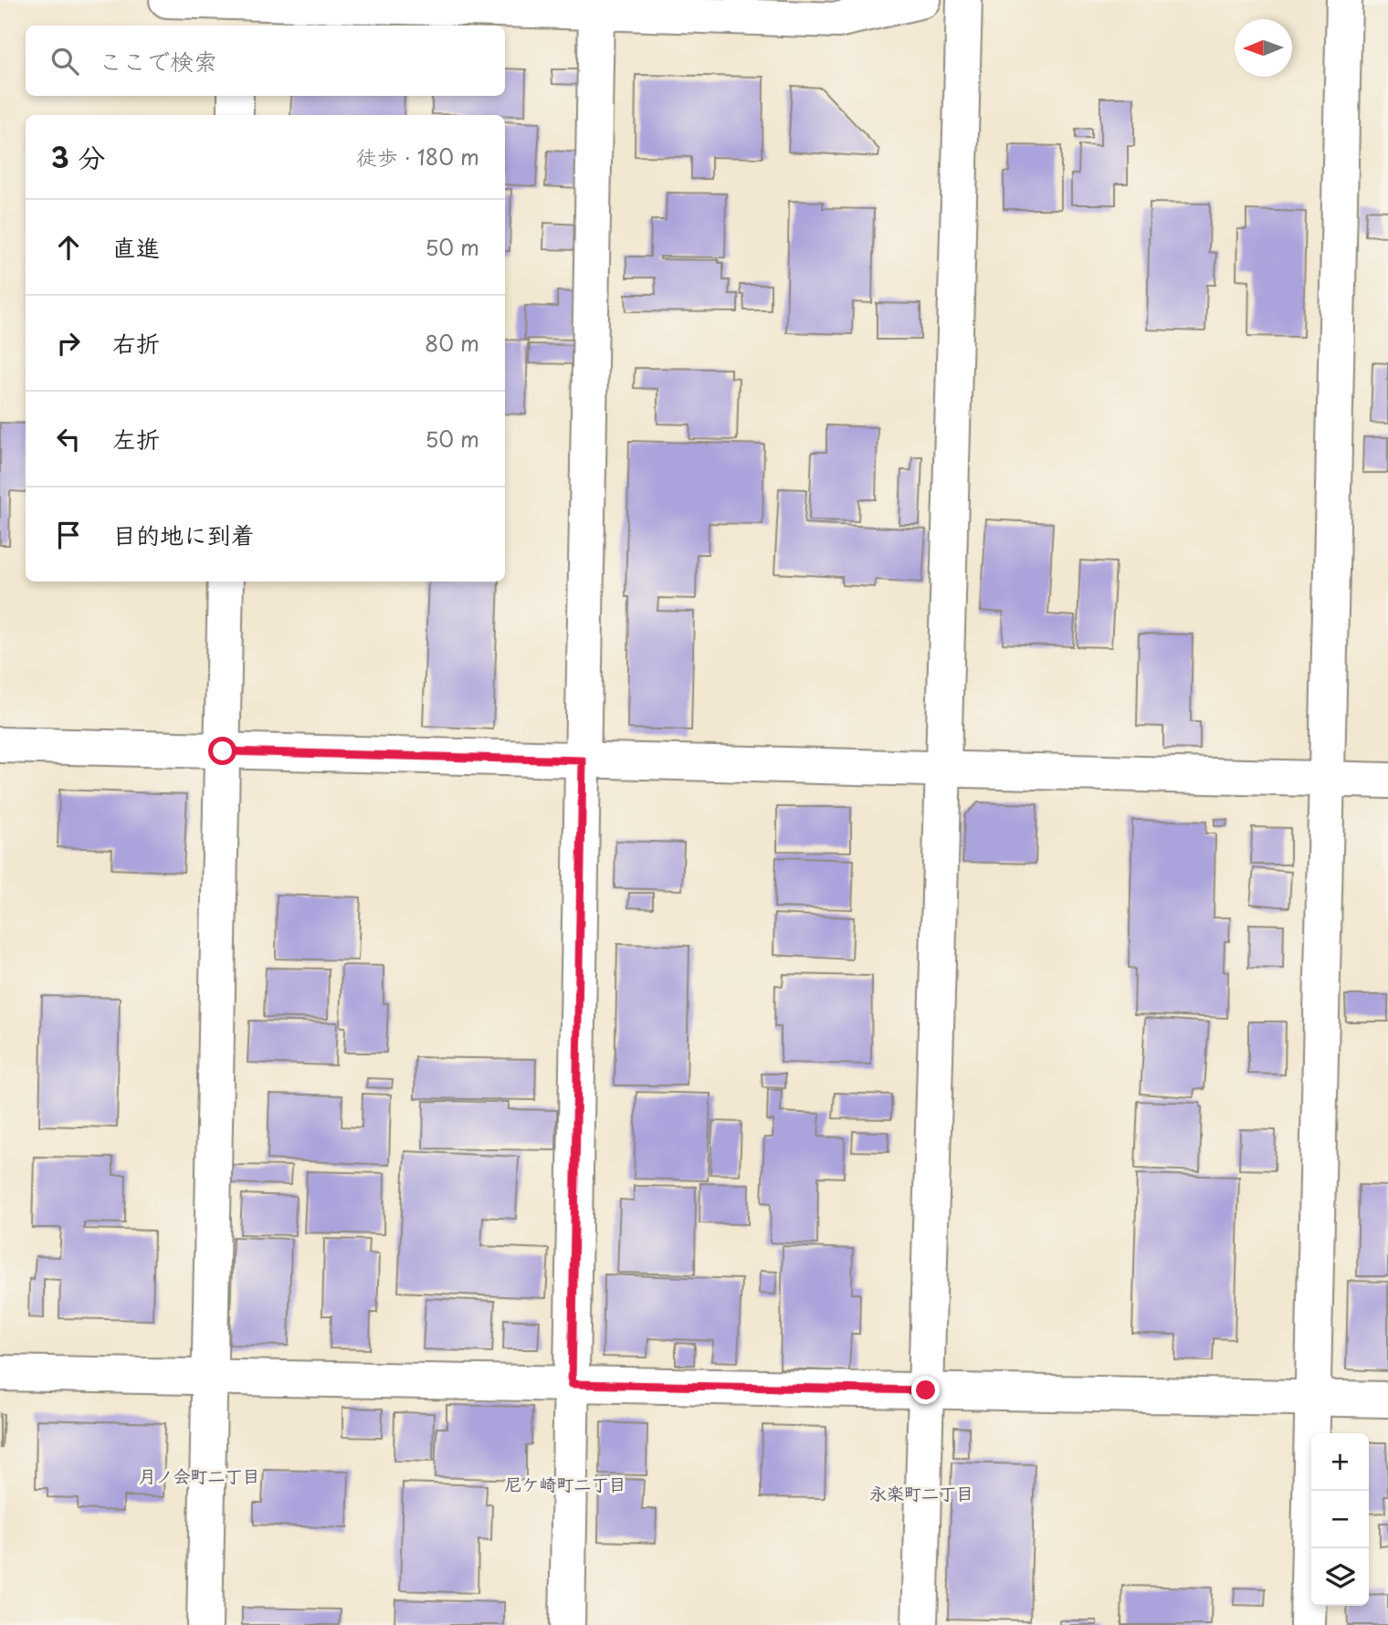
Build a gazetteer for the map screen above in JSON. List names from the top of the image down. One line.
{"districts":["月ノ会町二丁目","尼ケ崎町二丁目","永楽町二丁目"],"north":"left","page":{"search":"ここで検索","heading":["3 分","徒歩 · 180 m"],"list":[["直進","50 m"],["右折","80 m"],["左折","50 m"],"目的地に到着"],"map_buttons":["+","−"]}}
